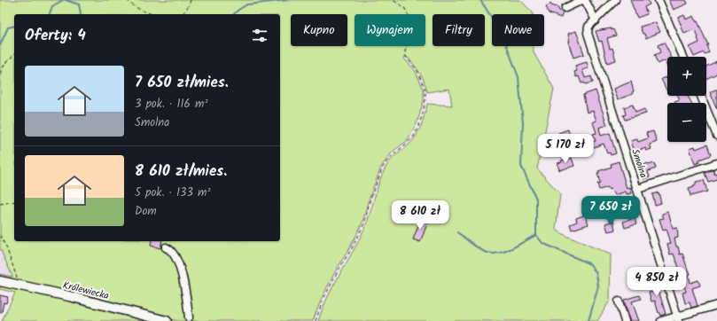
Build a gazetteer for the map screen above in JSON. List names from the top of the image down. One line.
{"streets":{"main road":["Królewiecka"],"street":["Smolna"]},"page":{"chip":["Kupno","Wynajem","Filtry","Nowe"],"heading":"Oferty: 4","map_buttons":["+","−"],"list":[{"name":"7 650 zł/mies.","note":"3 pok. · 116 m² · Smolna"},{"name":"8 610 zł/mies.","note":"5 pok. · 133 m² · Dom"}],"price":["5 170 zł","7 650 zł","8 610 zł","4 850 zł"]}}
